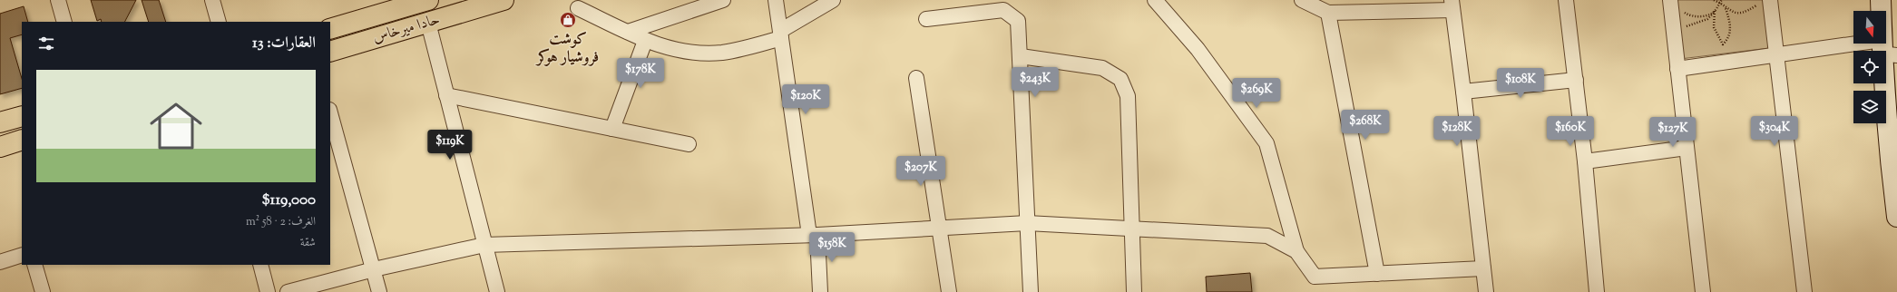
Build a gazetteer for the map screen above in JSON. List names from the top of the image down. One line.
{"streets":{"main road":["حادا ميرخاس"]},"places":{"shop":["كوشت فروشيار هوكر"]},"north":"bottom","page":{"heading":"العقارات: 13","price":["$178K","$243K","$108K","$269K","$120K","$268K","$128K","$160K","$304K","$127K","$119K","$207K","$158K"],"list":[{"name":"$119,000","note":"الغرف: 2 · 58 m² · شقة"}]}}
